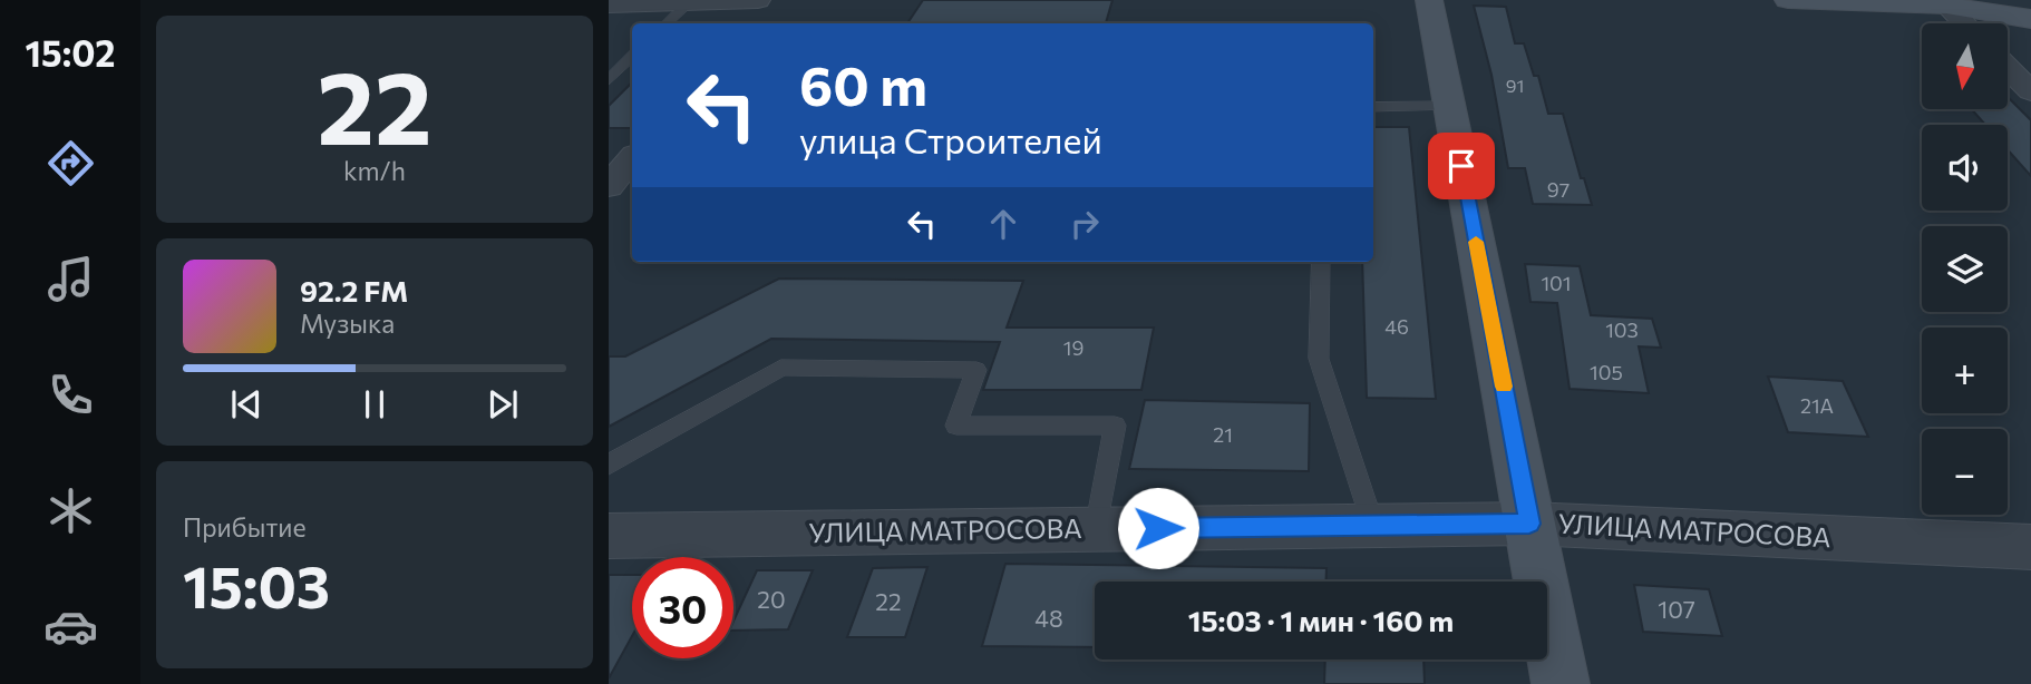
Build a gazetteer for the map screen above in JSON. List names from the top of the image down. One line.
{"streets":{"street":["УЛИЦА МАТРОСОВА"]},"house_numbers":["91","97","101","46","103","19","105","21А","21","20","22","107","48"],"north":"bottom","page":{"tabs":"15:02","tile":[["22","km/h"],["Прибытие","15:03"]],"map_buttons":["+","−"],"turn":["60 m","улица Строителей"],"song":["92.2 FM","Музыка"],"limit":"30","trip":"15:03 · 1 мин · 160 m"}}
